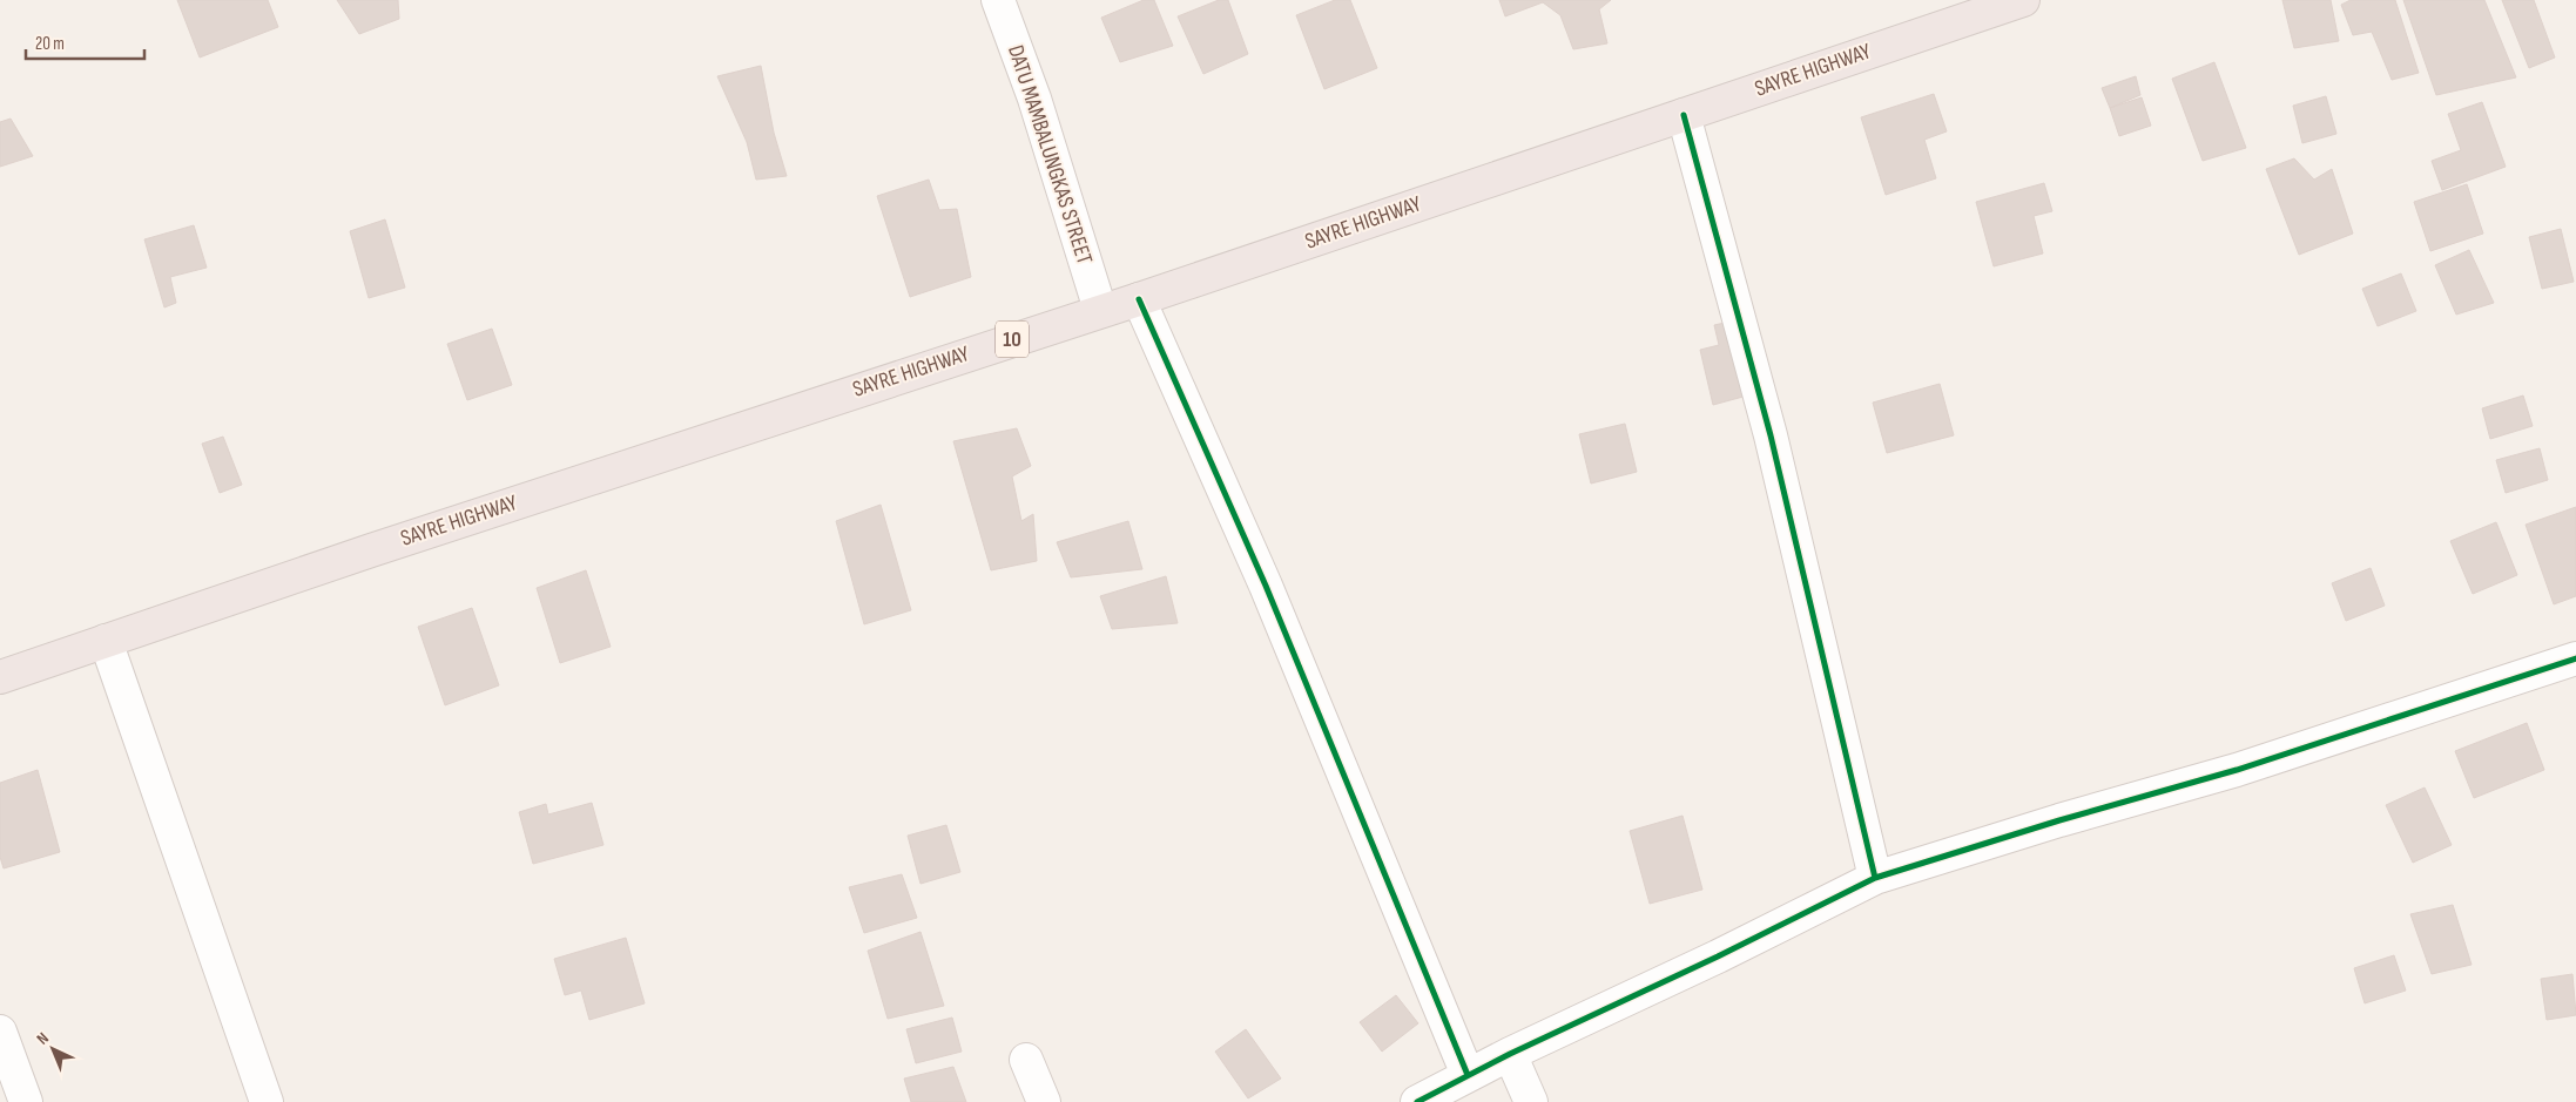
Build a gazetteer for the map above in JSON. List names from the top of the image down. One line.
{"streets":{"highway":["SAYRE HIGHWAY","10"],"street":["DATU MAMBALUNGKAS STREET"]},"crossings":[["SAYRE HIGHWAY","DATU MAMBALUNGKAS STREET"]],"scale_bar":"20 m","north":"top left"}
